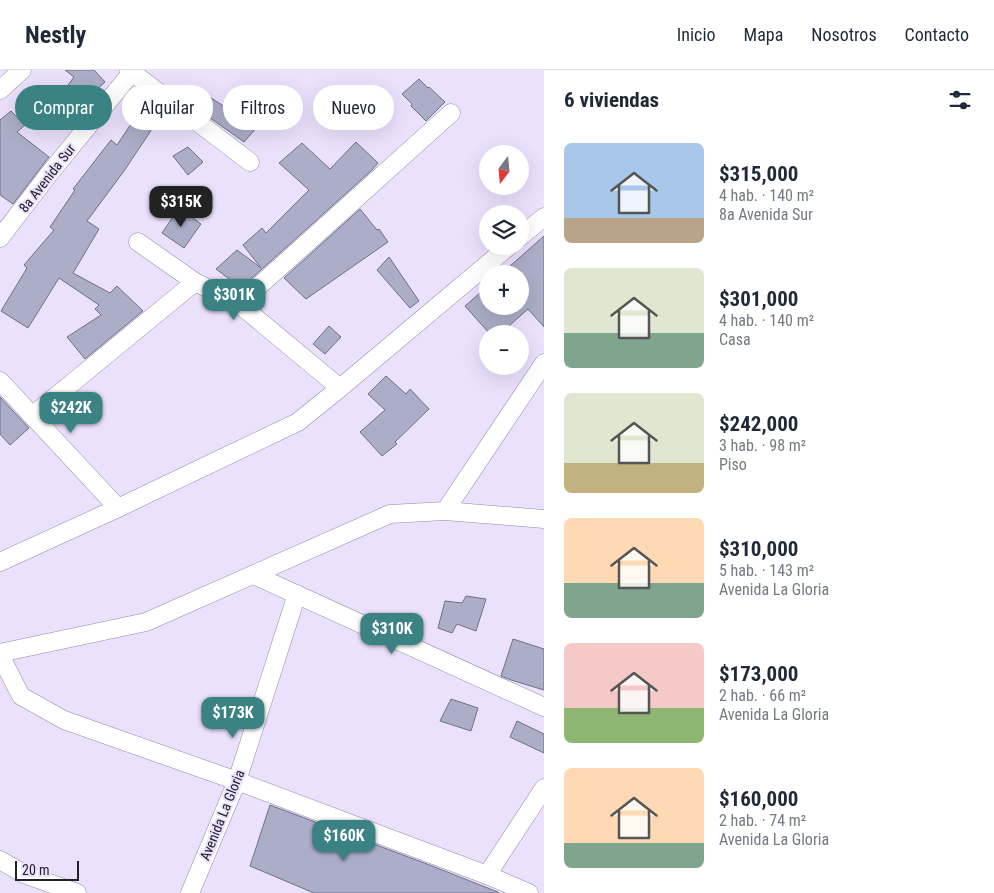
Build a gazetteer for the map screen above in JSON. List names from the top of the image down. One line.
{"streets":{"street":["8a Avenida Sur","Avenida La Gloria"]},"scale_bar":"20 m","north":"bottom","page":{"header":"Nestly","nav":["Inicio","Mapa","Nosotros","Contacto"],"heading":"6 viviendas","chip":["Comprar","Alquilar","Filtros","Nuevo"],"list":[{"name":"$315,000","note":"4 hab. · 140 m² · 8a Avenida Sur"},{"name":"$301,000","note":"4 hab. · 140 m² · Casa"},{"name":"$242,000","note":"3 hab. · 98 m² · Piso"},{"name":"$310,000","note":"5 hab. · 143 m² · Avenida La Gloria"},{"name":"$173,000","note":"2 hab. · 66 m² · Avenida La Gloria"},{"name":"$160,000","note":"2 hab. · 74 m² · Avenida La Gloria"}],"map_buttons":["+","−"],"price":["$315K","$301K","$242K","$310K","$173K","$160K"],"scale":"20 m"}}
